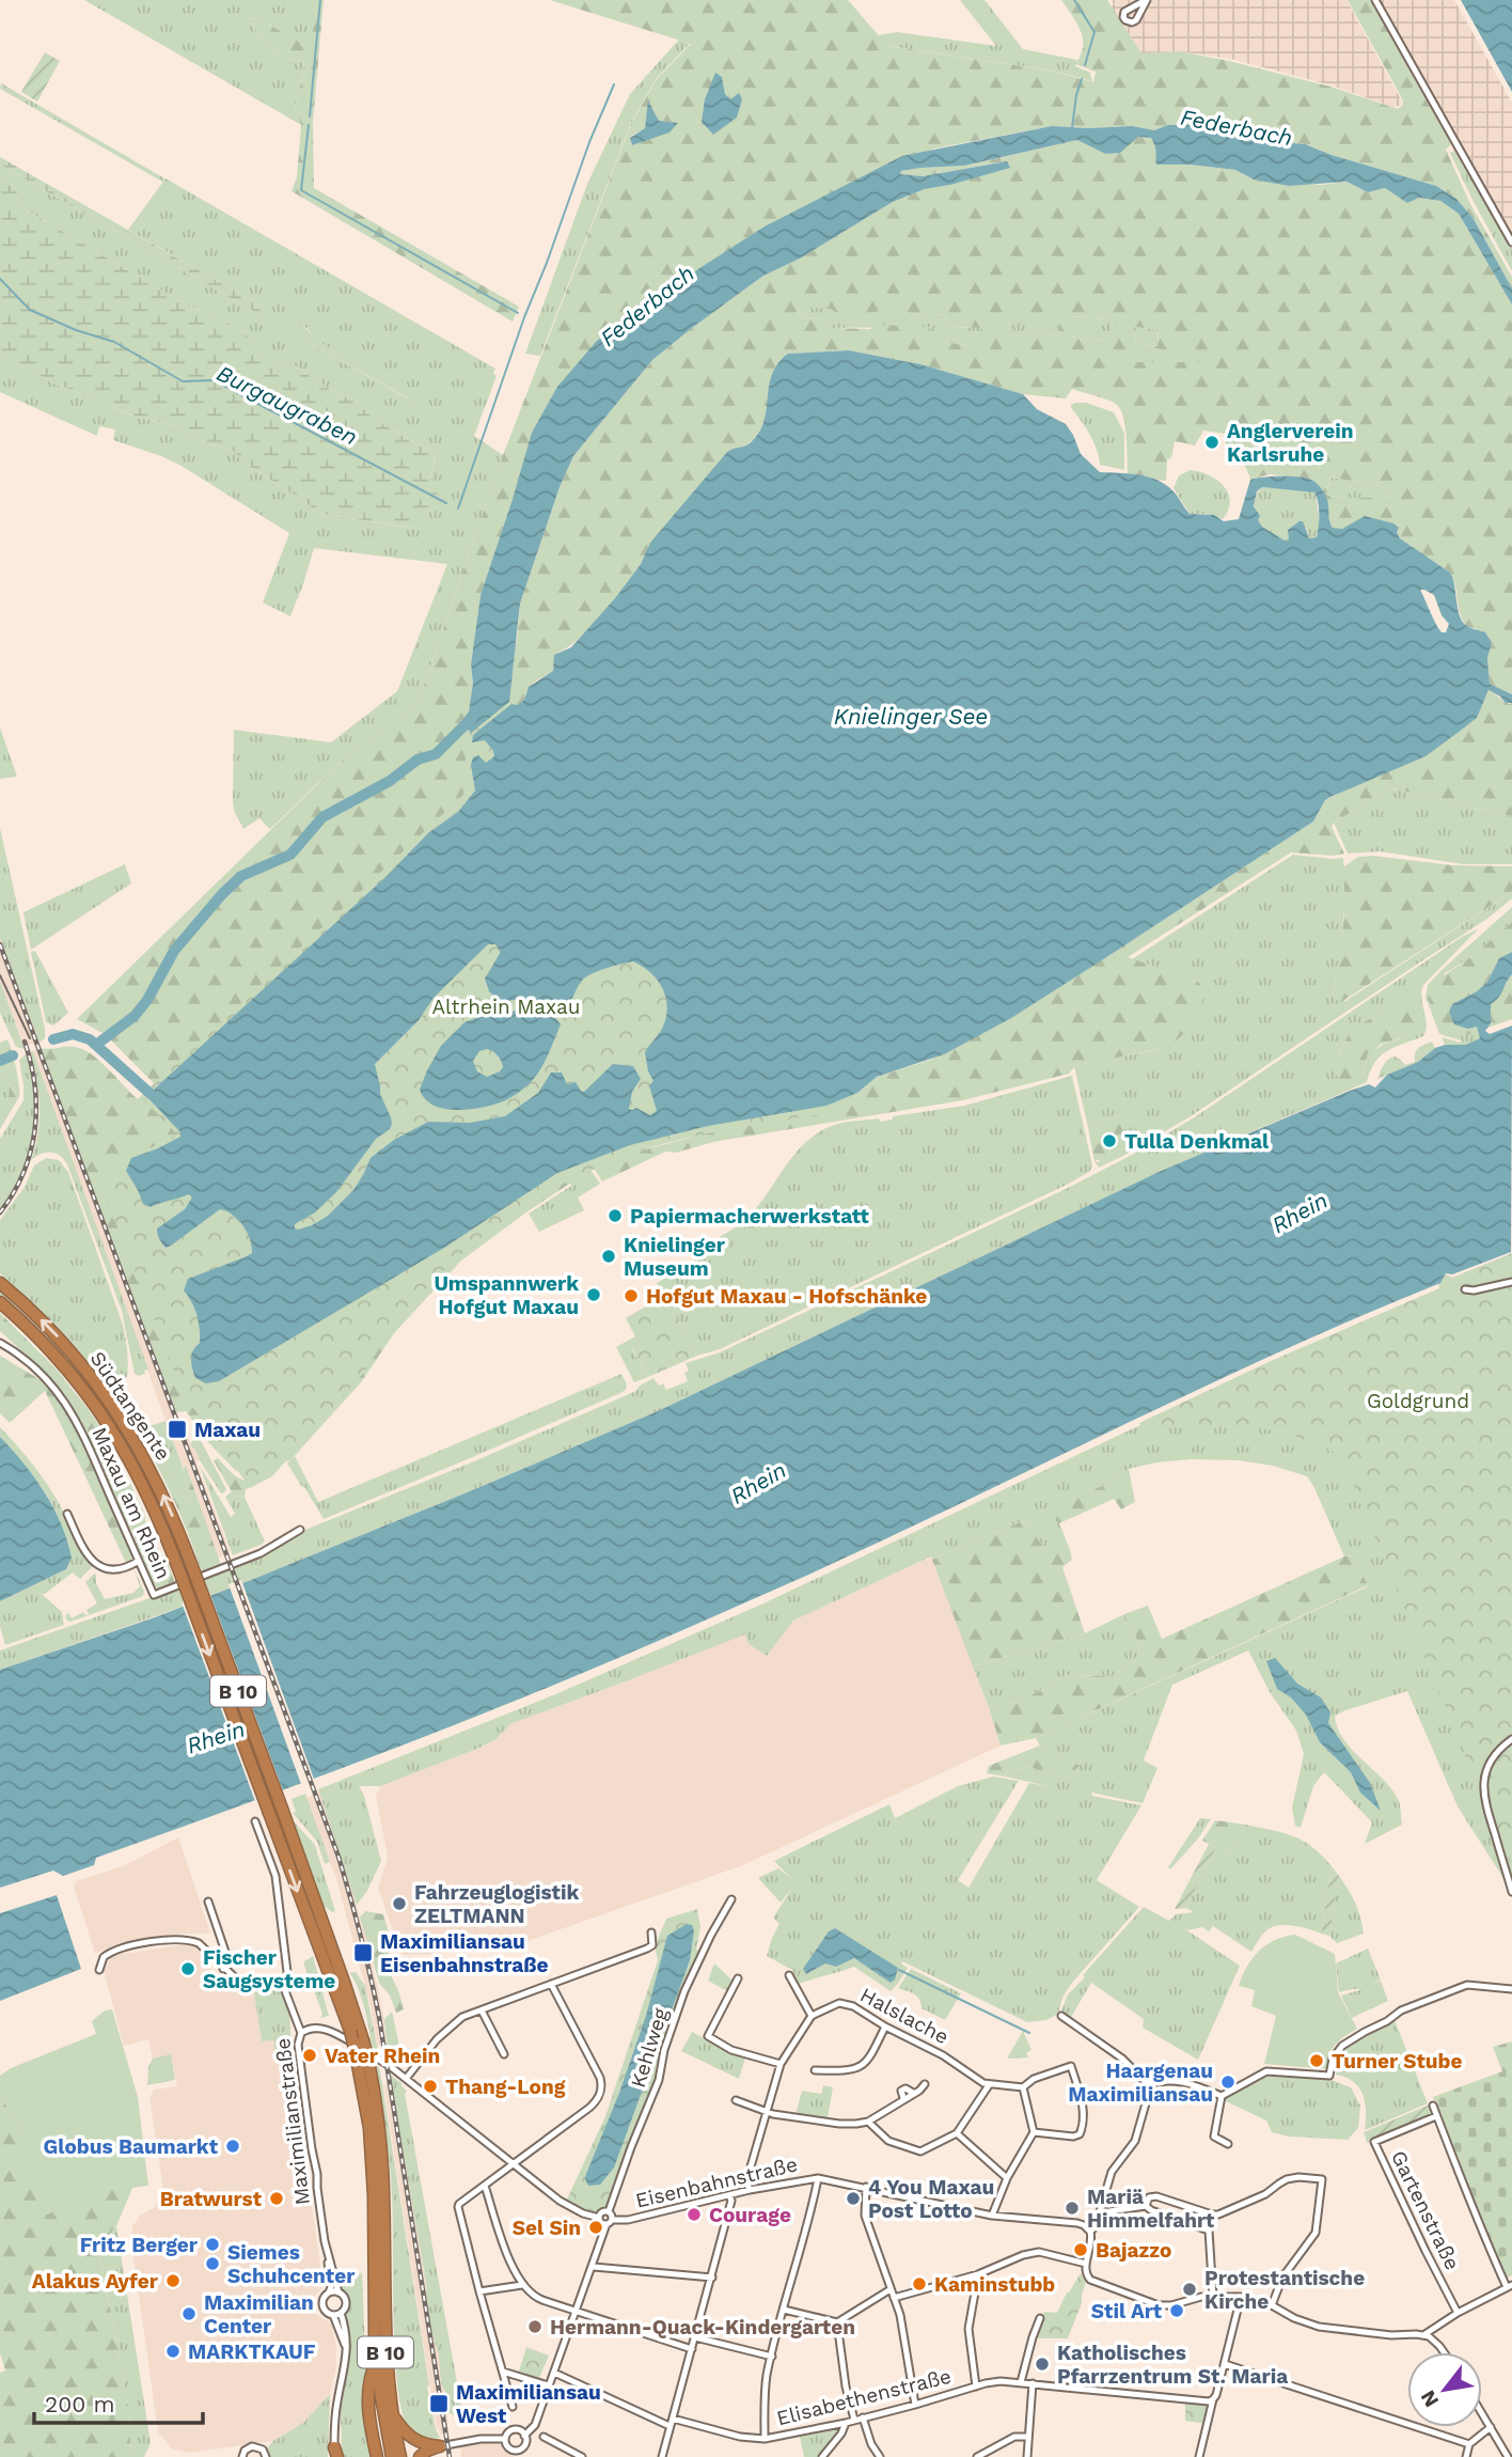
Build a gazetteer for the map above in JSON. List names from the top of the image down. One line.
{"streets":{"highway":["Südtangente","B 10"],"street":["Maxau am Rhein","Halslache","Kehlweg","Maximilianstraße","Eisenbahnstraße","Gartenstraße","Elisabethenstraße"]},"crossings":[["Südtangente","B 10"]],"water":["Federbach","Burgaugraben","Knielinger See","Rhein"],"parks":["Altrhein Maxau","Goldgrund"],"places":{"other":["Anglerverein Karlsruhe","Tulla Denkmal","Papiermacherwerkstatt","Knielinger Museum","Umspannwerk Hofgut Maxau","Hofgut Maxau - Hofschänke","Fahrzeuglogistik ZELTMANN","Fischer Saugsysteme","Vater Rhein","Turner Stube","Haargenau Maximiliansau","Thang-Long","Globus Baumarkt","Bratwurst","4 You Maxau Post Lotto","Mariä Himmelfahrt","Courage","Sel Sin","Fritz Berger","Bajazzo","Siemes Schuhcenter","Alakus Ayfer","Kaminstubb","Protestantische Kirche","Stil Art","Maximilian Center","Hermann-Quack-Kindergarten","MARKTKAUF","Katholisches Pfarrzentrum St. Maria"],"transit":["Maxau","Maximiliansau Eisenbahnstraße","Maximiliansau West"]},"scale_bar":"200 m","north":"bottom left"}
